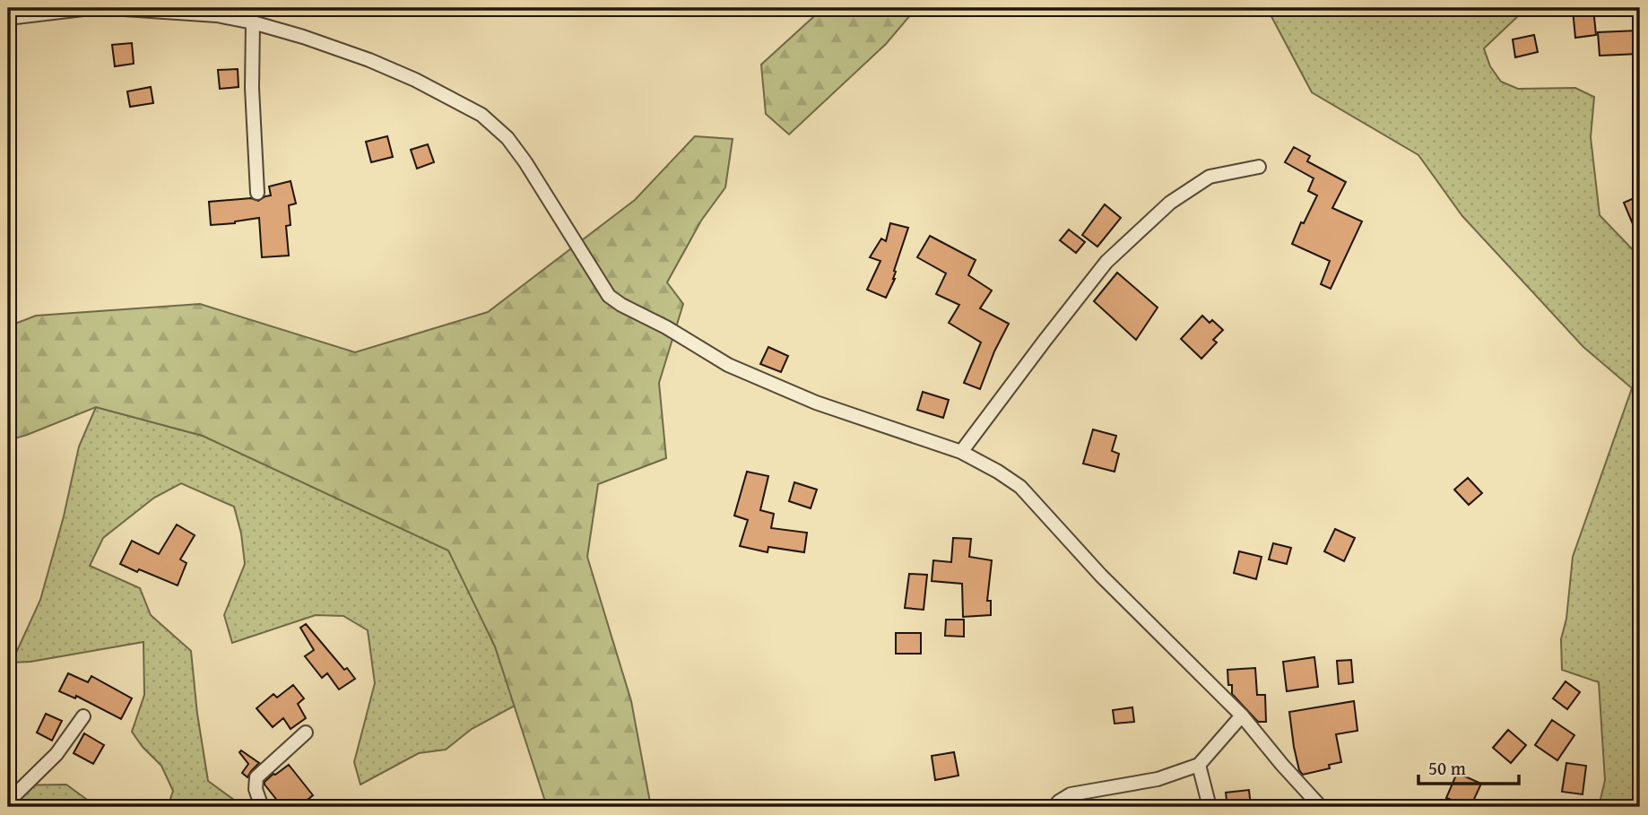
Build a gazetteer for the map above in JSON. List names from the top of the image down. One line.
{"scale_bar":"50 m"}
